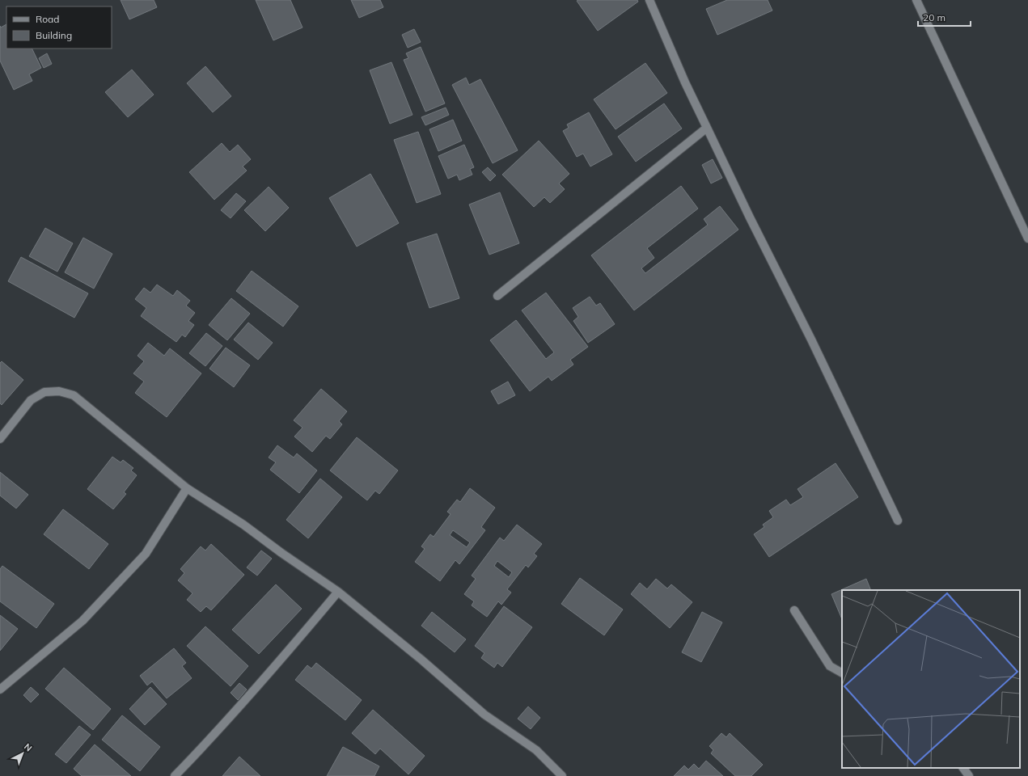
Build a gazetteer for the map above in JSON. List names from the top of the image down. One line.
{"legend":["Road","Building"],"scale_bar":"20 m","north":"top right"}
